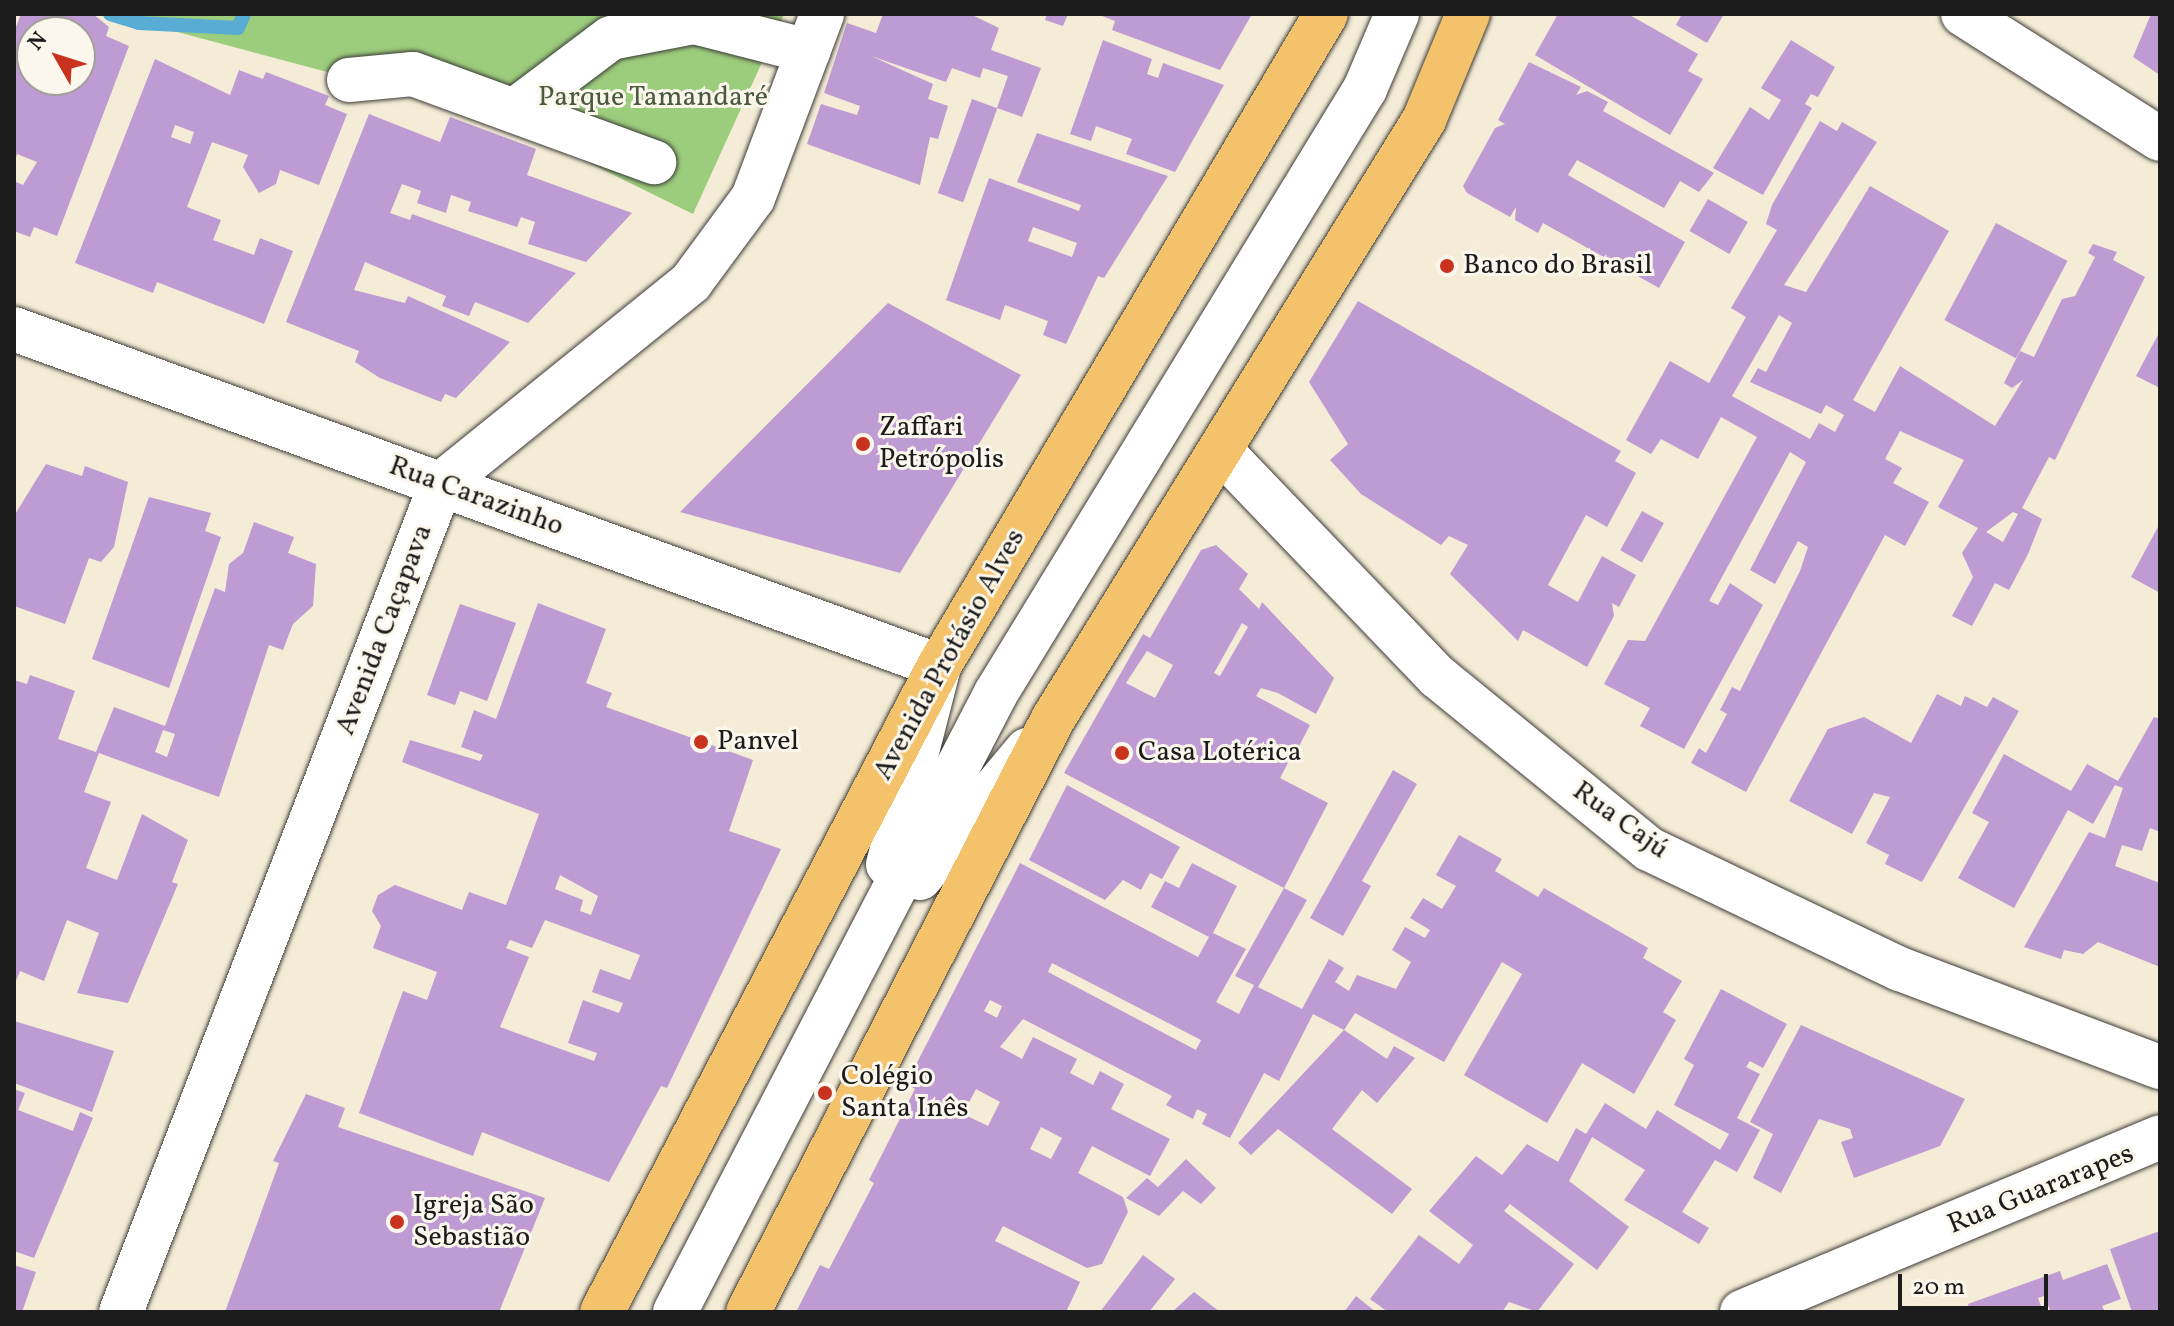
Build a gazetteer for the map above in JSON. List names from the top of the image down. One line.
{"streets":{"main road":["Avenida Protásio Alves"],"street":["Rua Carazinho","Avenida Caçapava","Rua Cajú","Rua Guararapes"]},"crossings":[["Rua Carazinho","Avenida Caçapava"],["Rua Carazinho","Avenida Protásio Alves"]],"parks":["Parque Tamandaré"],"places":["Banco do Brasil","Zaffari Petrópolis","Panvel","Casa Lotérica","Colégio Santa Inês","Igreja São Sebastião"],"scale_bar":"20 m","north":"top left"}
